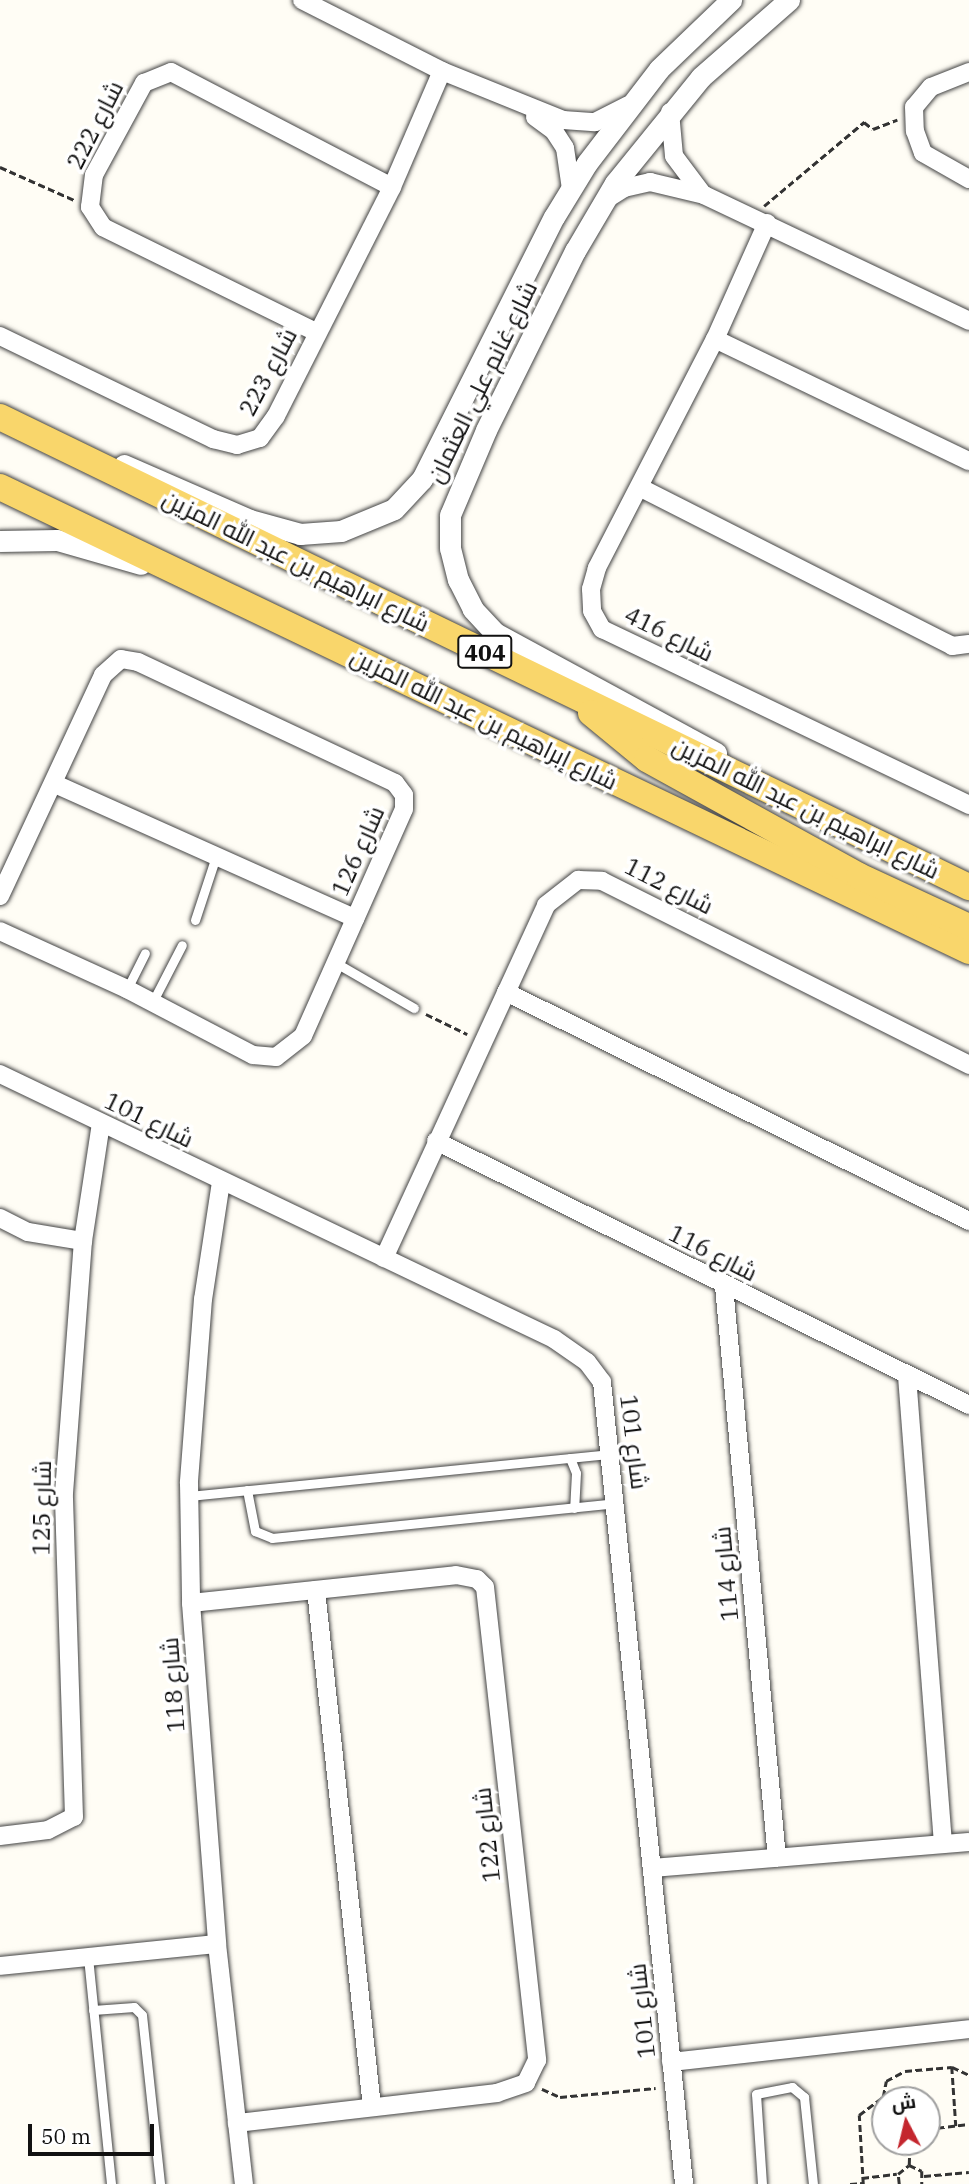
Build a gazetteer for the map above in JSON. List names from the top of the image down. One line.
{"streets":{"main road":["شارع ابراهيم بن عبد الله المزين","404","شارع إبراهيم بن عبد الله المزين"],"street":["شارع 222","شارع 223","شارع غانم علي العثمان","شارع 416","شارع 126","شارع 112","شارع 101","شارع 116","شارع 125","شارع 114","شارع 118","شارع 122"]},"crossings":[["شارع 222","شارع 223"],["شارع غانم علي العثمان","شارع ابراهيم بن عبد الله المزين"],["شارع 112","شارع 101"],["شارع 112","شارع 116"],["شارع 101","شارع 125"],["شارع 101","شارع 118"],["شارع 116","شارع 114"],["شارع 118","شارع 122"]],"scale_bar":"50 m","north":"top"}
